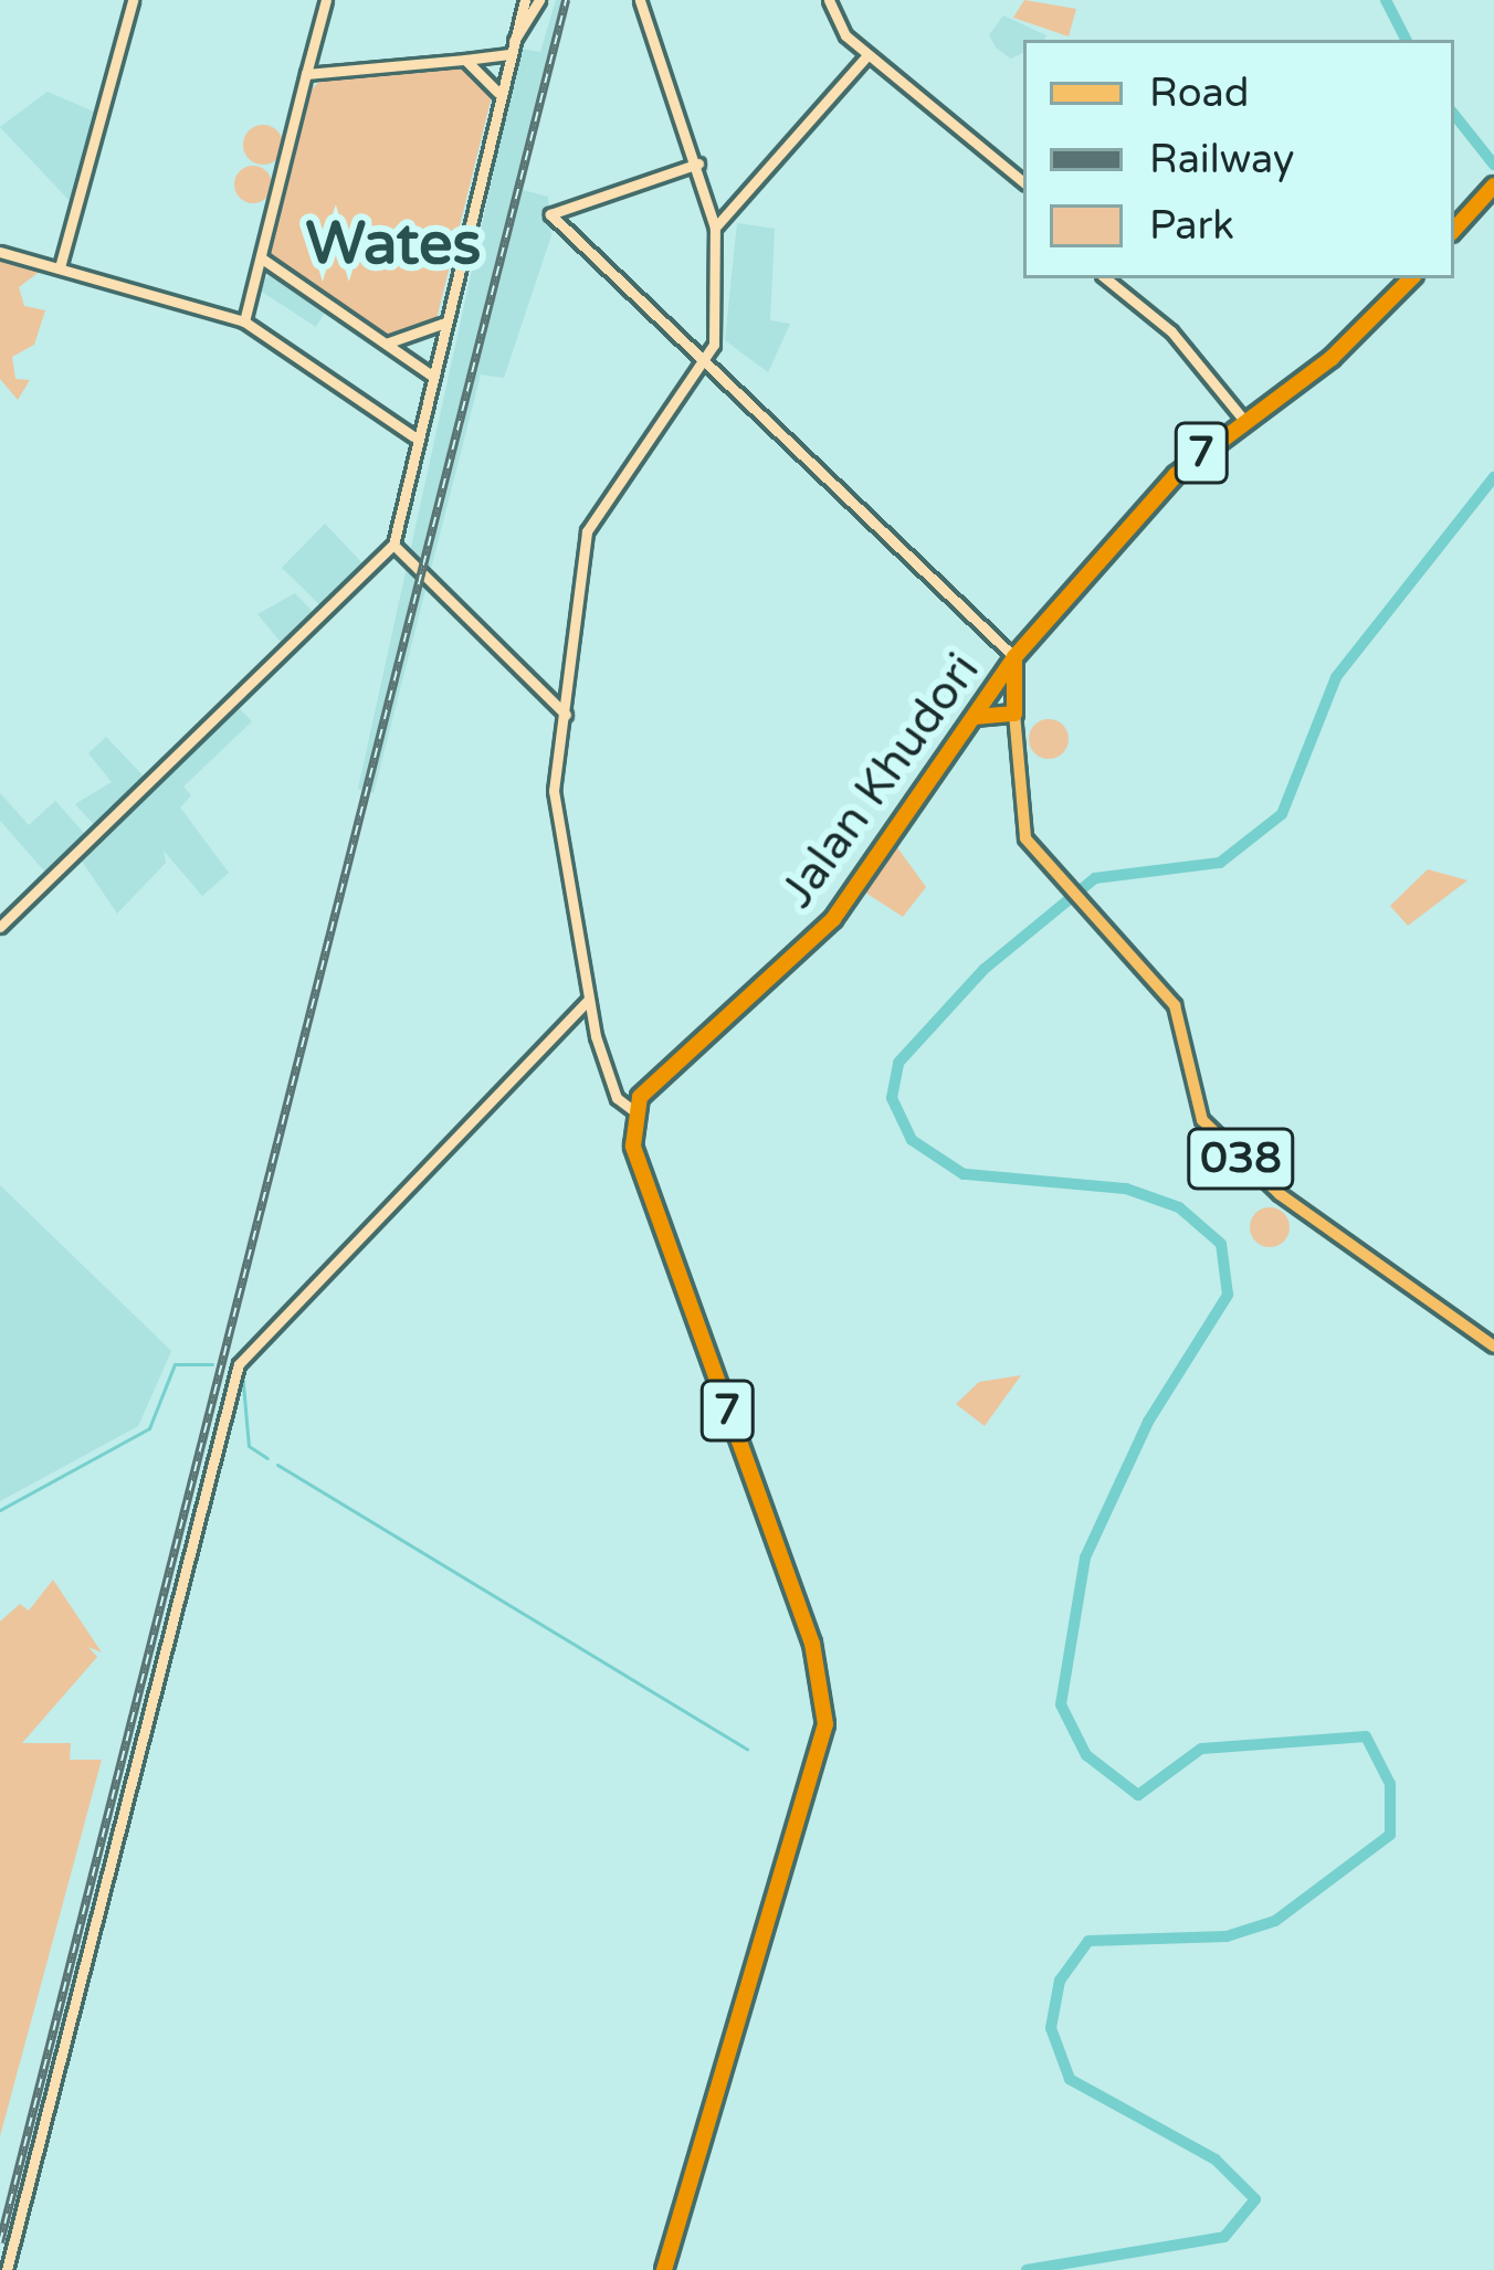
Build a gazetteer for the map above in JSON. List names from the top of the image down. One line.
{"streets":{"highway":["7","Jalan Khudori"],"main road":["038"]},"crossings":[["7","Jalan Khudori"]],"districts":["Wates"],"legend":["Road","Railway","Park"]}
